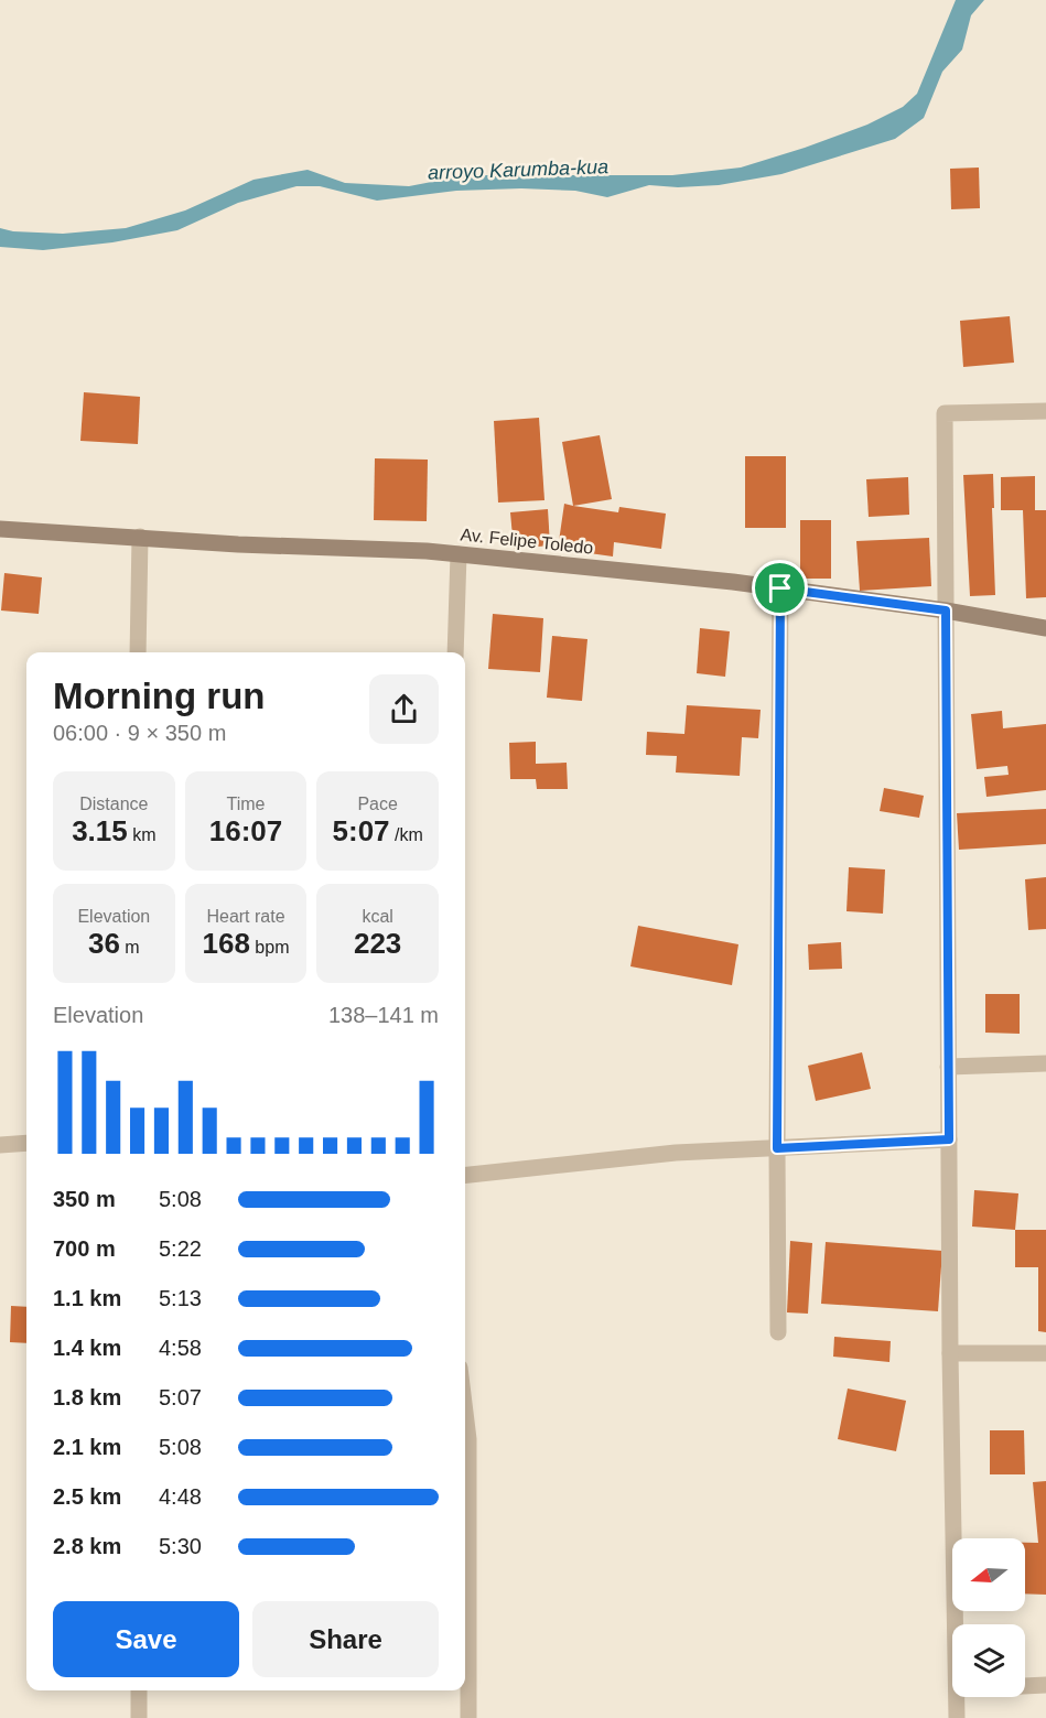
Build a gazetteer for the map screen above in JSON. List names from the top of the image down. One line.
{"streets":{"main road":["Av. Felipe Toledo"]},"water":["arroyo Karumba-kua"],"north":"left","page":{"heading":["Morning run","06:00 · 9 × 350 m"],"stats":[["Distance","3.15 km"],["Time","16:07"],["Pace","5:07 /km"],["Elevation","36 m"],["Heart rate","168 bpm"],["kcal","223"]],"chart":["Elevation","138–141 m"],"list":[{"name":"350 m","note":"5:08"},{"name":"700 m","note":"5:22"},{"name":"1.1 km","note":"5:13"},{"name":"1.4 km","note":"4:58"},{"name":"1.8 km","note":"5:07"},{"name":"2.1 km","note":"5:08"},{"name":"2.5 km","note":"4:48"},{"name":"2.8 km","note":"5:30"}],"buttons":["Save","Share"]}}
